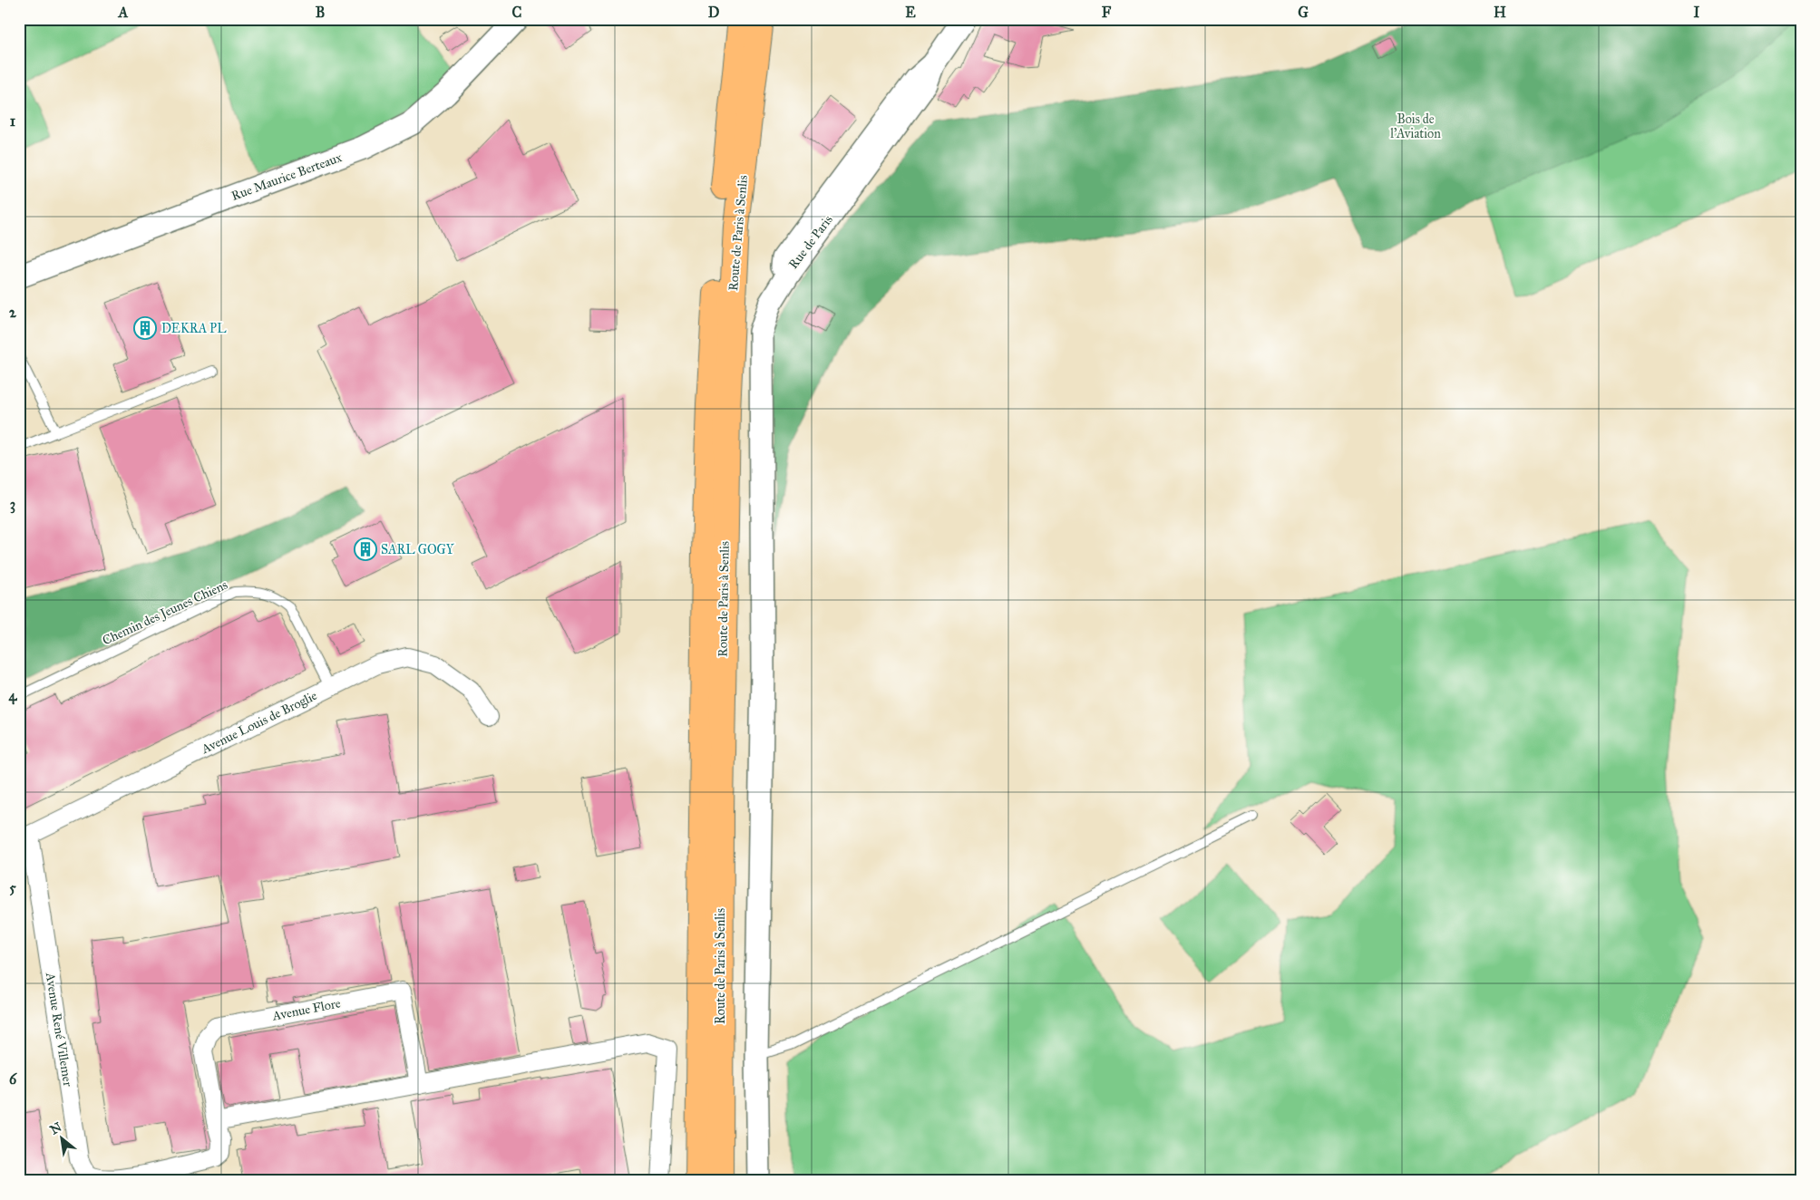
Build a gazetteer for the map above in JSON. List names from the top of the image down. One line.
{"streets":{"main road":["Route de Paris à Senlis"],"street":["Rue Maurice Berteaux","Rue de Paris","Avenue Louis de Broglie","Avenue Flore","Avenue René Villemer"],"lane":["Chemin des Jeunes Chiens"]},"crossings":[["Chemin des Jeunes Chiens","Avenue Louis de Broglie"],["Avenue Louis de Broglie","Avenue René Villemer"],["Avenue Flore","Avenue René Villemer"]],"parks":["Bois de l'Aviation"],"places":{"building":["DEKRA PL","SARL GOGY"]},"north":"top left","grid":{"columns":["A","B","C","D","E","F","G","H","I"],"rows":["1","2","3","4","5","6"]}}
